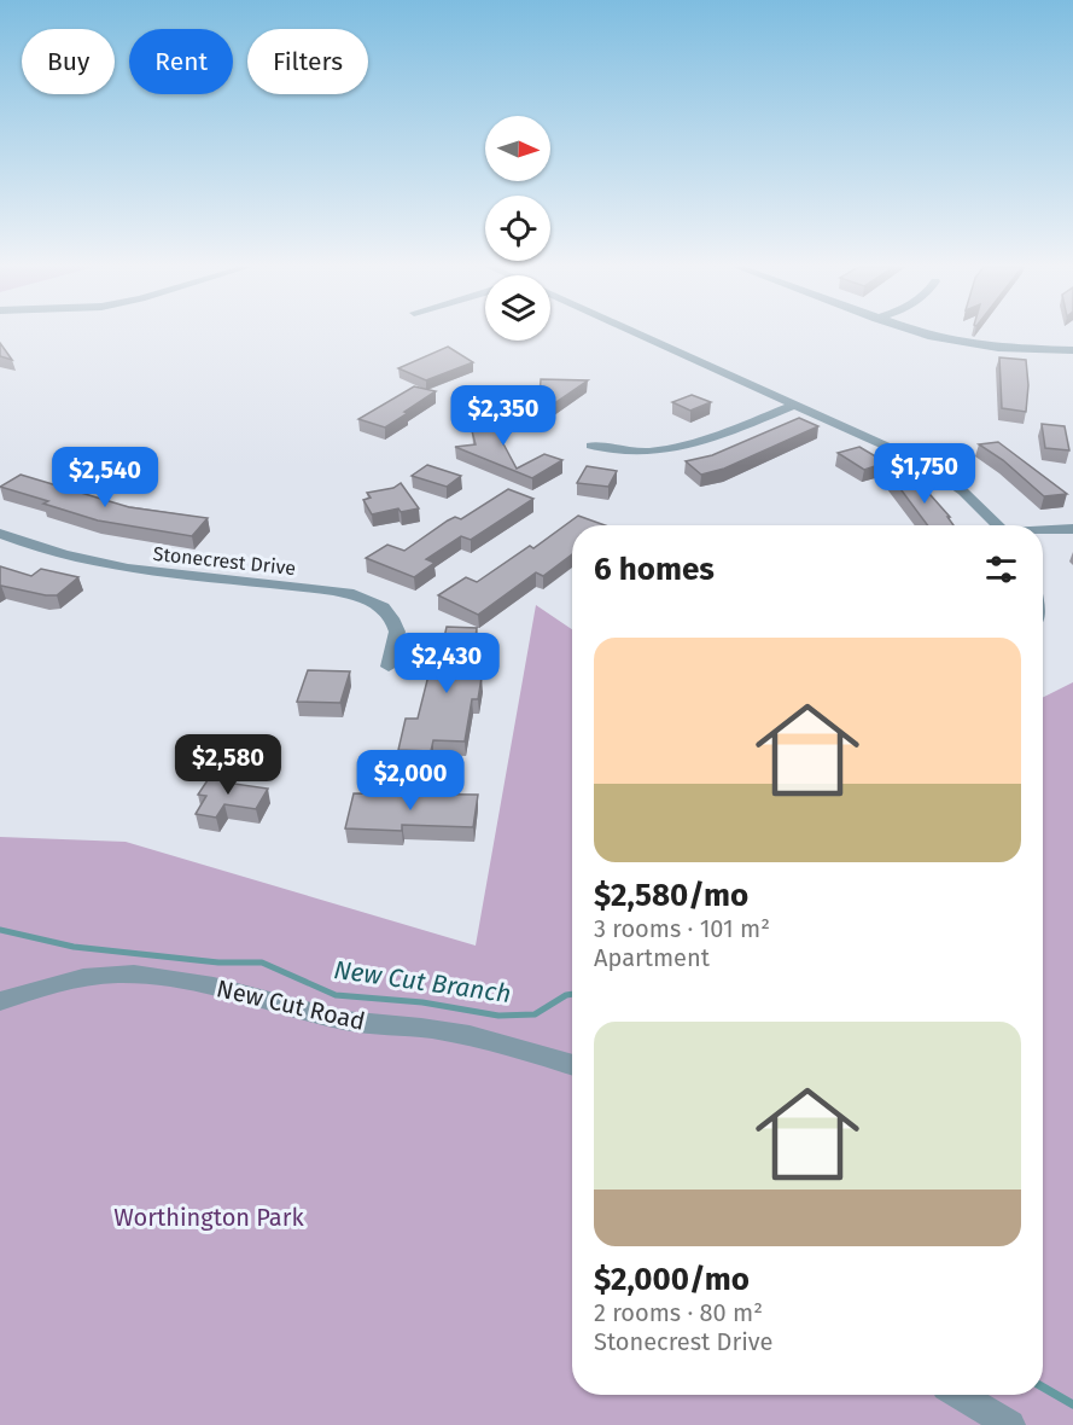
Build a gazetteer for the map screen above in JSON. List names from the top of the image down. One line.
{"streets":{"street":["Stonecrest Drive","New Cut Road"]},"water":["New Cut Branch"],"parks":["Worthington Park"],"north":"right","page":{"chip":["Buy","Rent","Filters"],"price":["$2,350","$1,750","$2,540","$2,430","$2,580","$2,000"],"heading":"6 homes","list":[{"name":"$2,580/mo","note":"3 rooms · 101 m² · Apartment"},{"name":"$2,000/mo","note":"2 rooms · 80 m² · Stonecrest Drive"}]}}
